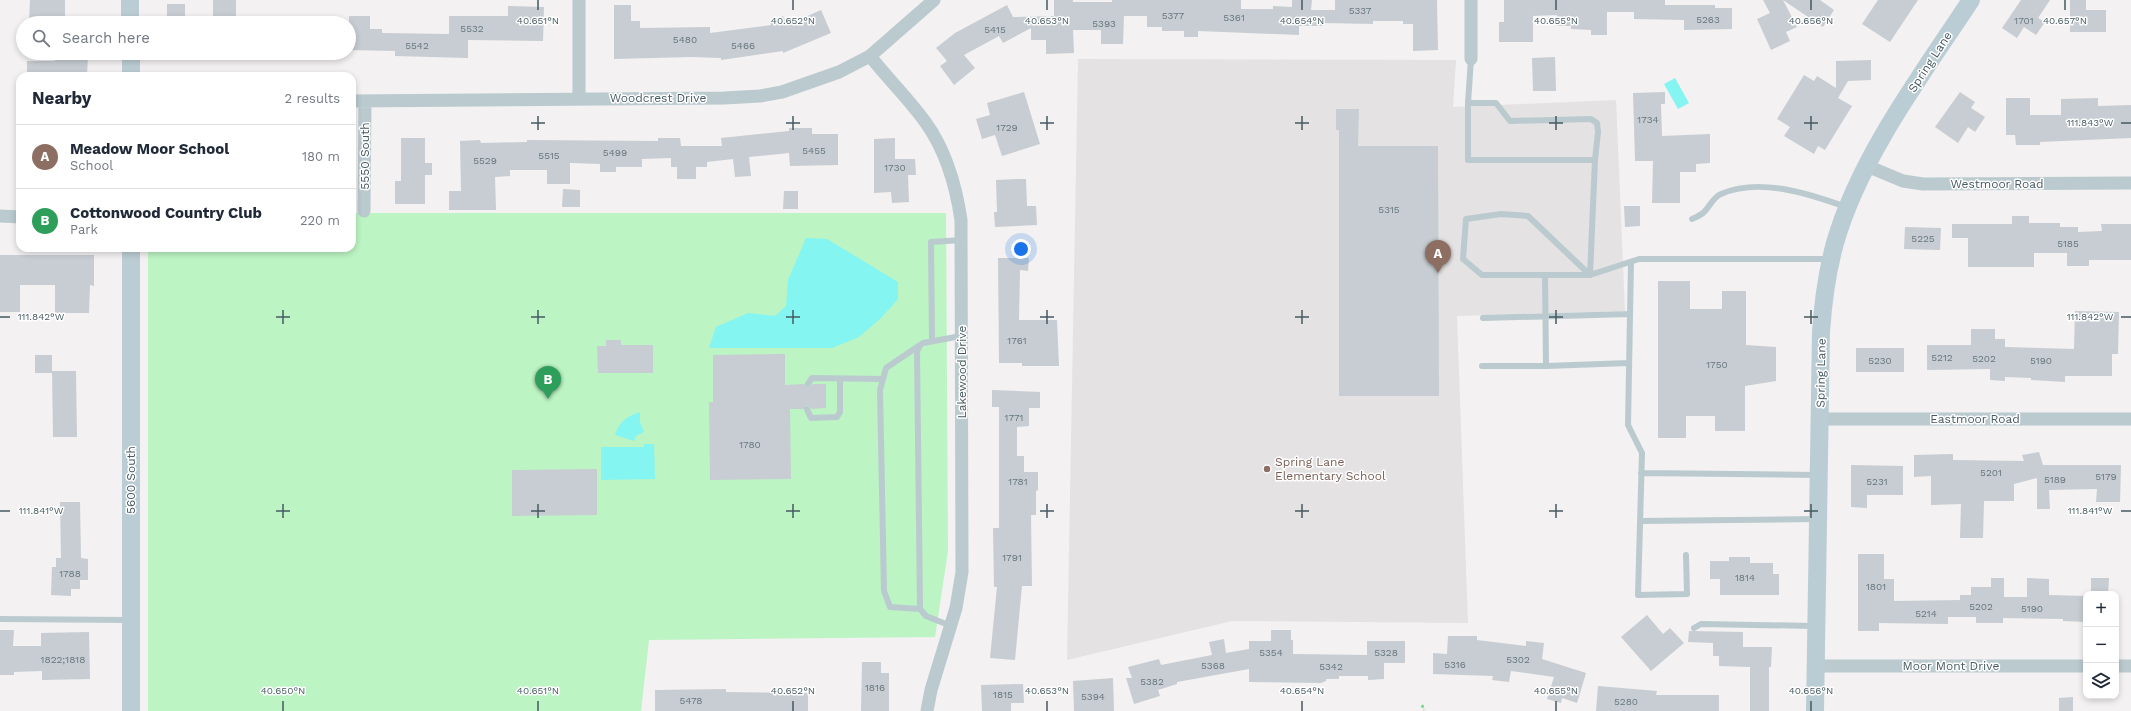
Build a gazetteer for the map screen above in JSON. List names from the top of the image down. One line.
{"streets":{"street":["Spring Lane","Woodcrest Drive","5550 South","Westmoor Road","Lakewood Drive","Eastmoor Road","5600 South","Moor Mont Drive"]},"crossings":[["Spring Lane","Westmoor Road"],["Spring Lane","Eastmoor Road"],["Spring Lane","Moor Mont Drive"],["Woodcrest Drive","5550 South"],["Woodcrest Drive","Lakewood Drive"]],"places":["Spring Lane Elementary School"],"house_numbers":["5337","5377","5361","5263","1701","5393","5532","5415","5480","5542","5466","1734","1729","5455","5499","5515","5529","1730","5315","5225","5185","1761","5212","5202","5230","5190","1750","1771","1780","5201","5179","5189","1781","5231","1791","1788","1814","1801","5202","5190","5214","5354","5328","1822;1818","5302","5316","5368","5342","5382","1816","1815","5394","5478","5280"],"page":{"search":"Search here","heading":["Nearby","2 results"],"list":[{"mark":"A","name":"Meadow Moor School","note":"School","value":"180 m"},{"mark":"B","name":"Cottonwood Country Club","note":"Park","value":"220 m"}],"pins":["A","B"],"map_buttons":["+","−"]},"coordinates":["40.651°N","40.652°N","40.653°N","40.654°N","40.655°N","40.656°N","40.657°N","111.843°W","111.842°W","111.841°W","40.650°N"]}
